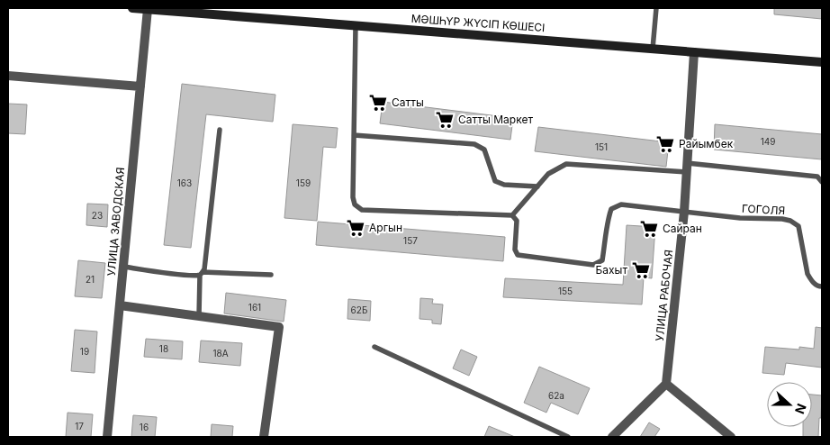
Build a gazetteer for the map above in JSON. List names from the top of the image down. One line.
{"streets":{"main road":["МӘШҺҮР ЖҮСІП КӨШЕСІ"],"street":["УЛИЦА ЗАВОДСКАЯ","УЛИЦА РАБОЧАЯ"],"lane":["ГОГОЛЯ"]},"crossings":[["МӘШҺҮР ЖҮСІП КӨШЕСІ","УЛИЦА ЗАВОДСКАЯ"],["МӘШҺҮР ЖҮСІП КӨШЕСІ","УЛИЦА РАБОЧАЯ"],["ГОГОЛЯ","УЛИЦА РАБОЧАЯ"]],"places":{"supermarket":["Сатты","Сатты Маркет","Райымбек","Аргын","Сайран","Бахыт"]},"house_numbers":["149","151","163","159","23","157","21","155","161","62Б","18","19","18А","62а","17","16"],"north":"right"}
